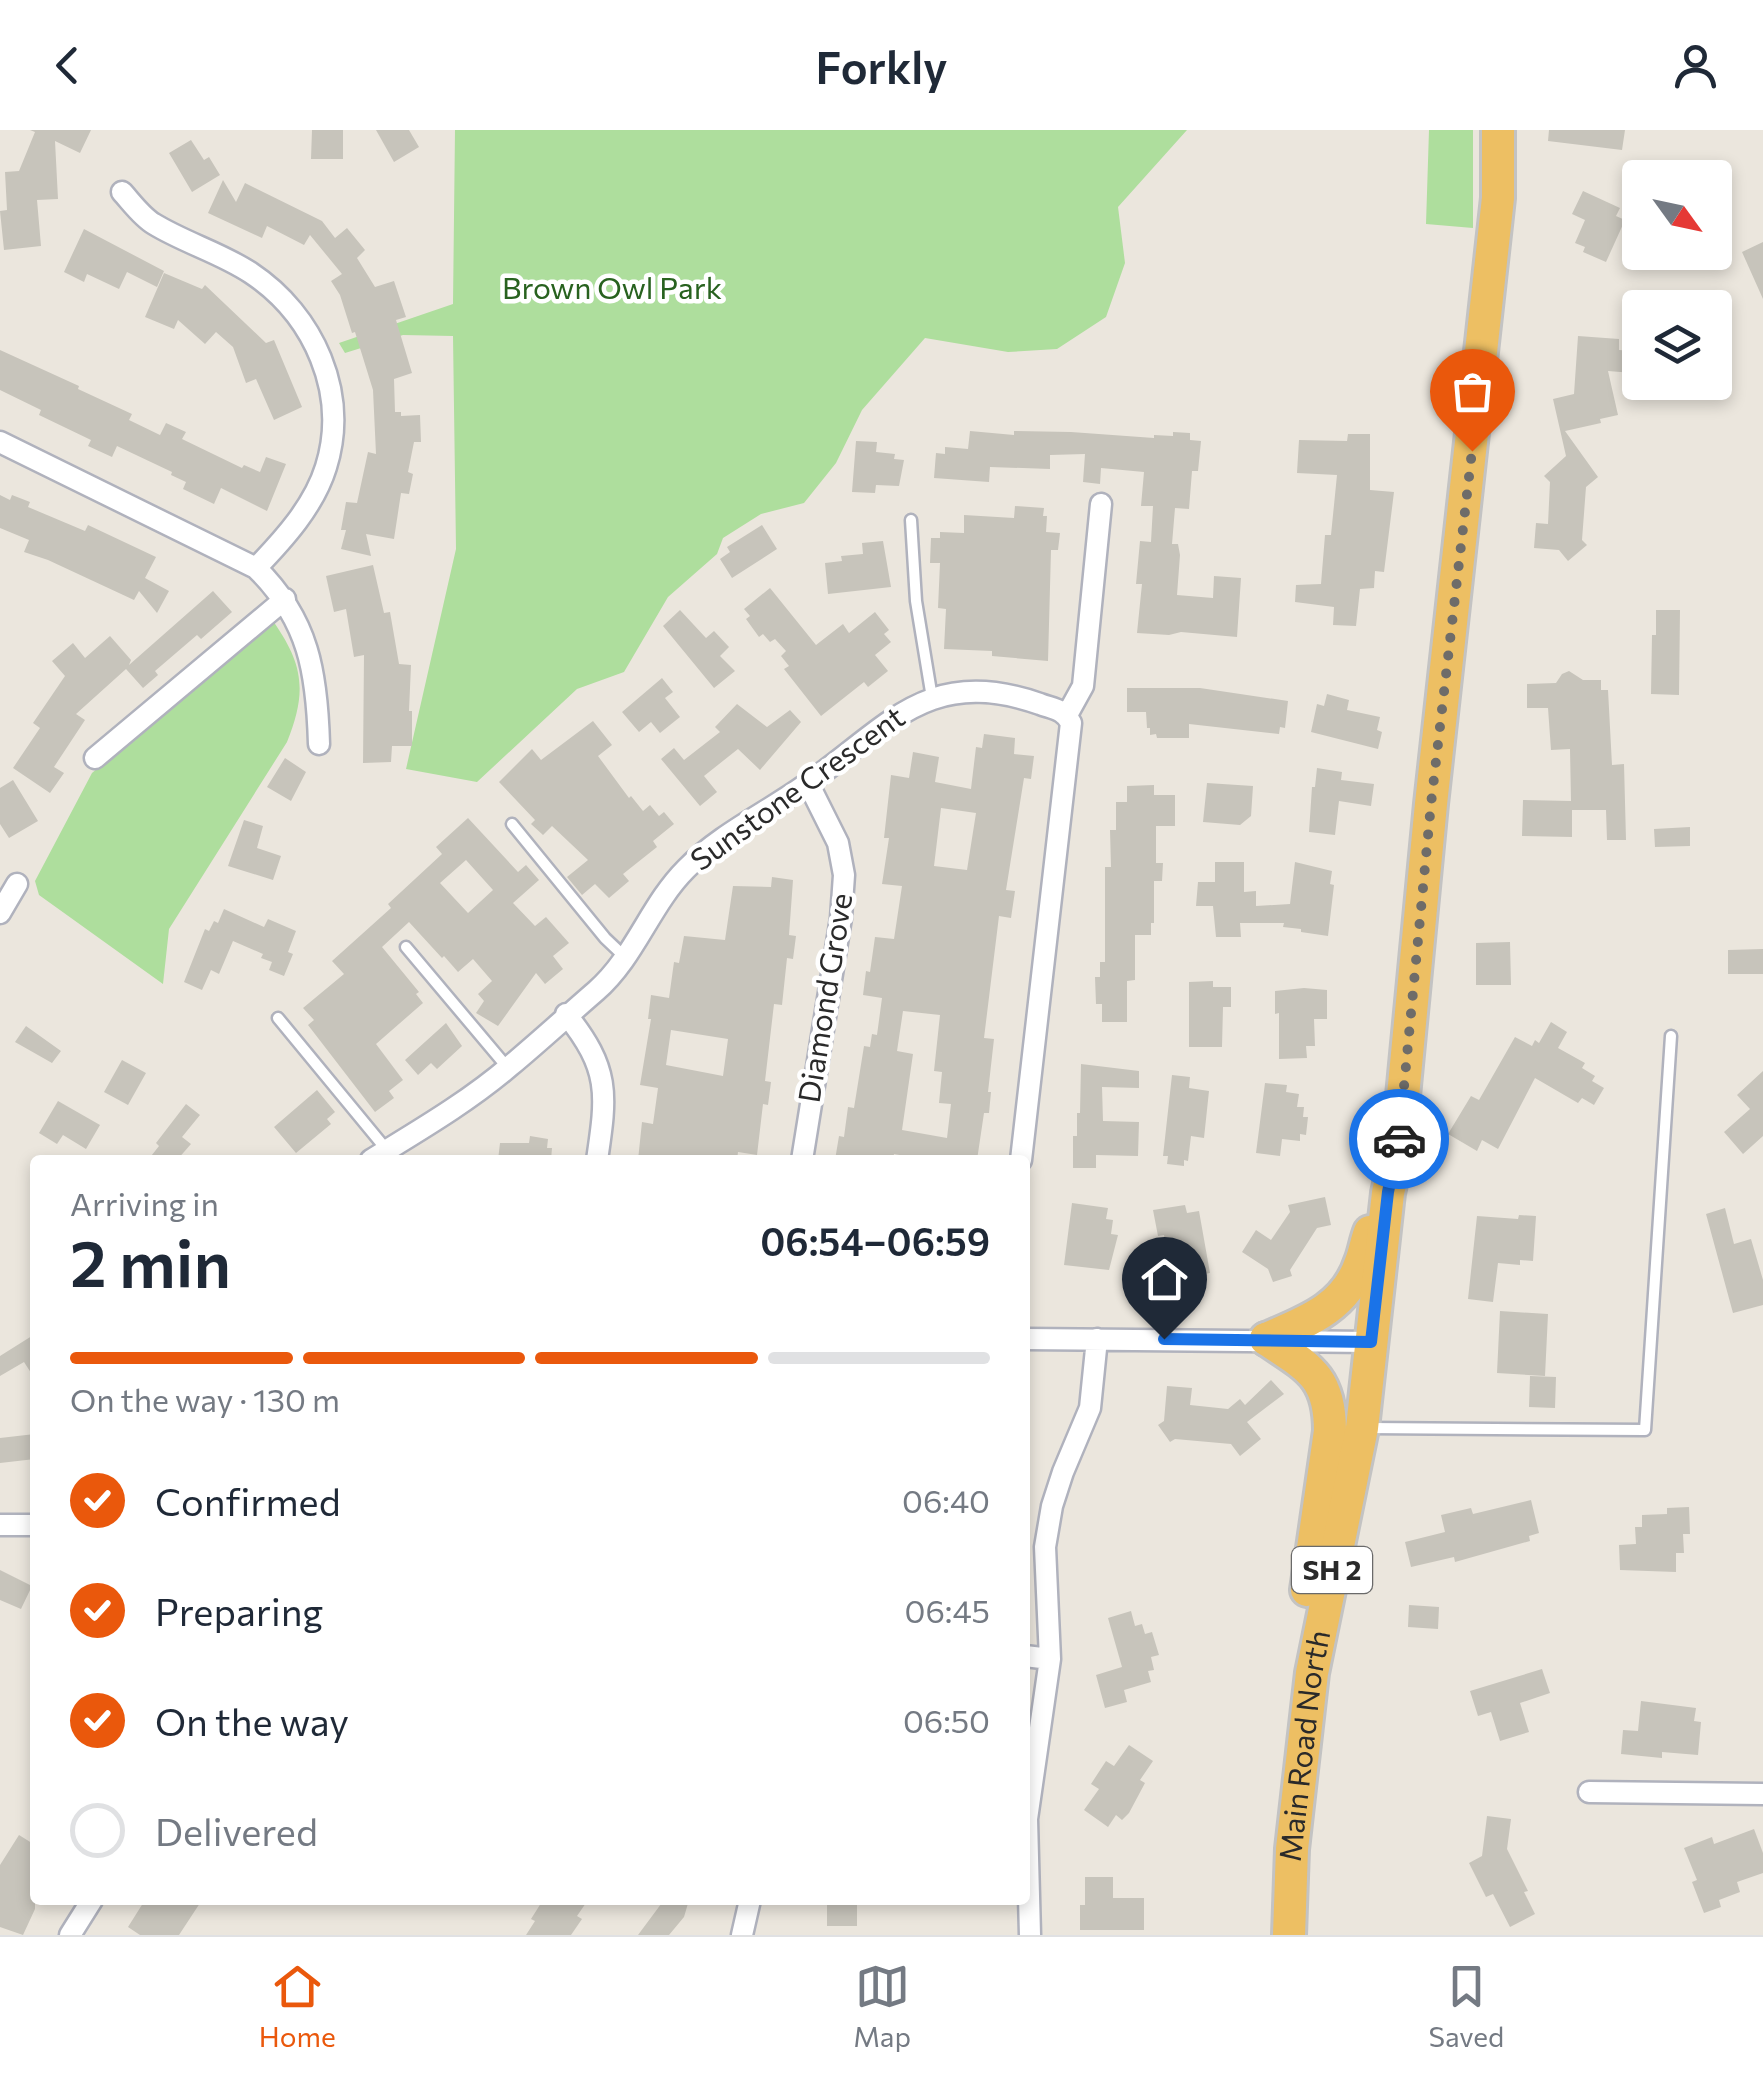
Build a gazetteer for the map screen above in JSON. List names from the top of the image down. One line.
{"streets":{"highway":["SH 2","Main Road North"],"street":["Sunstone Crescent","Diamond Grove"]},"crossings":[["Sunstone Crescent","Diamond Grove"]],"parks":["Brown Owl Park"],"north":"bottom right","page":{"header":"Forkly","heading":["2 min","Arriving in","06:54–06:59"],"bar":"On the way · 130 m","list":[["Confirmed","06:40"],["Preparing","06:45"],["On the way","06:50"],"Delivered"],"tabs":["Home","Map","Saved"]}}
